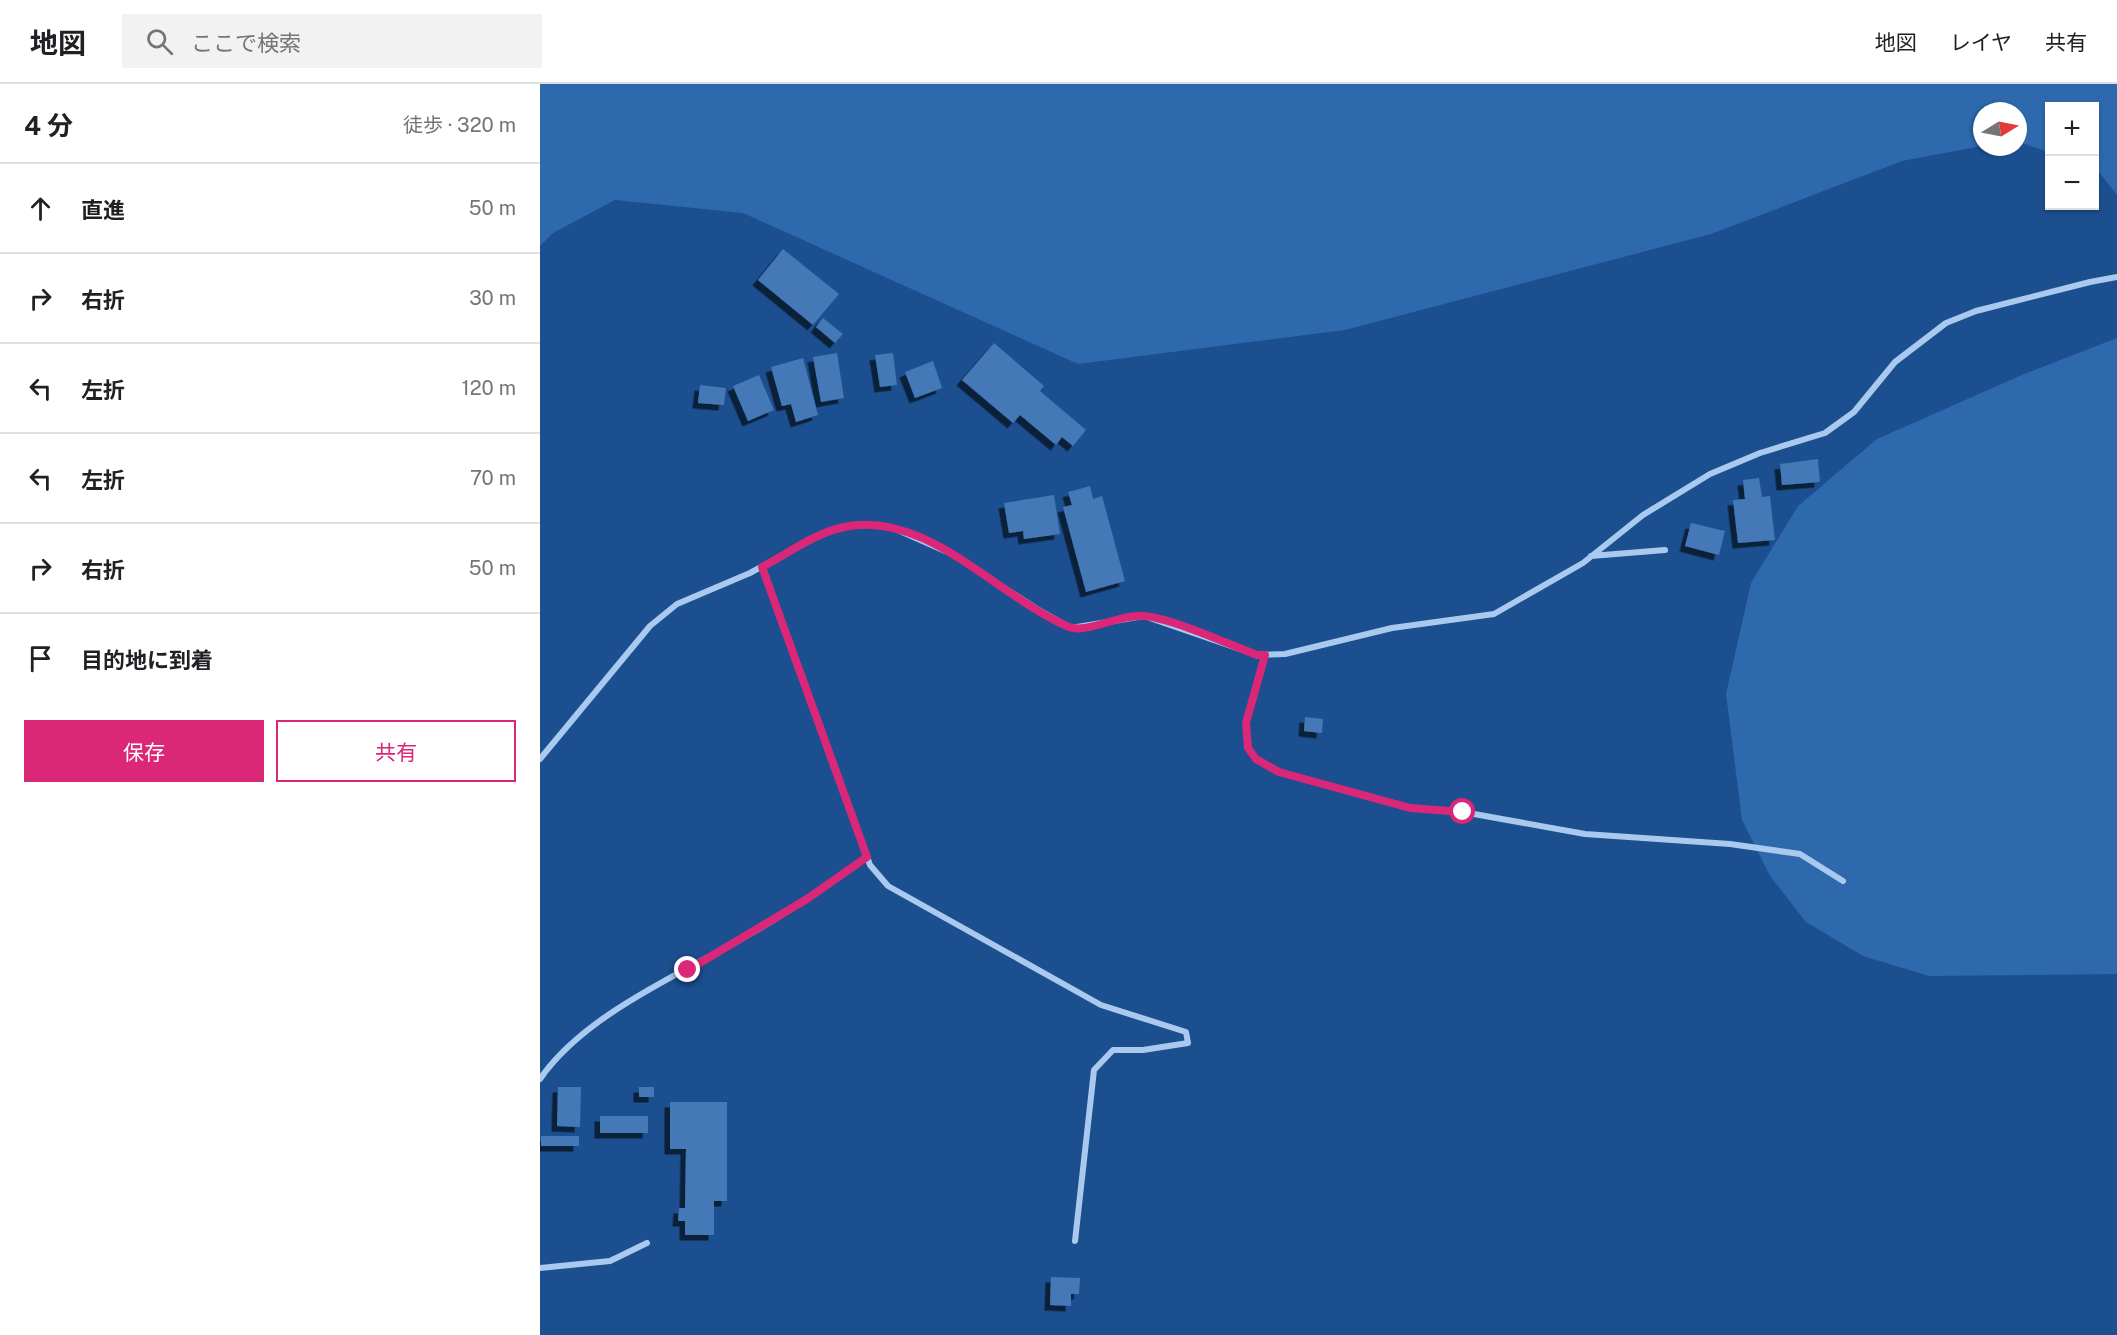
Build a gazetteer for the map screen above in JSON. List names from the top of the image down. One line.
{"north":"right","page":{"header":"地図","search":"ここで検索","nav":["地図","レイヤ","共有"],"heading":["4 分","徒歩 · 320 m"],"map_buttons":["+","−"],"list":[["直進","50 m"],["右折","30 m"],["左折","120 m"],["左折","70 m"],["右折","50 m"],"目的地に到着"],"buttons":["保存","共有"]}}
